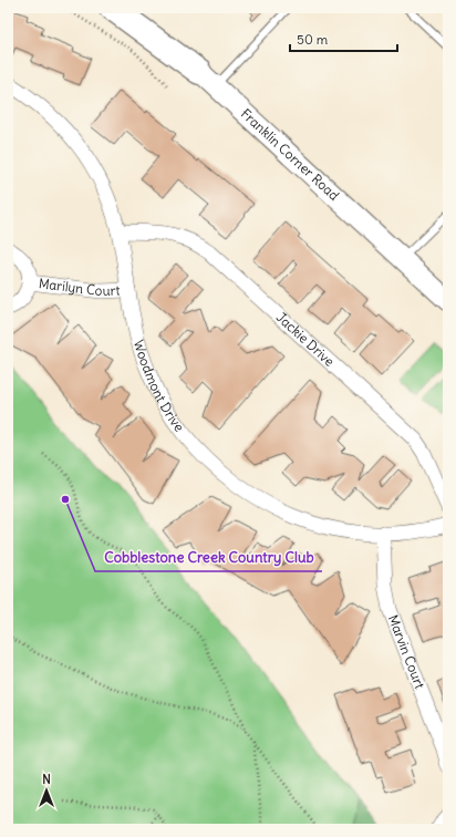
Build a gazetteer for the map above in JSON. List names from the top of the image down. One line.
{"streets":{"main road":["Franklin Corner Road"],"street":["Marilyn Court","Jackie Drive","Woodmont Drive","Marvin Court"]},"crossings":[["Marilyn Court","Woodmont Drive"],["Jackie Drive","Woodmont Drive"],["Woodmont Drive","Marvin Court"]],"places":["Cobblestone Creek Country Club"],"scale_bar":"50 m","north":"top"}
